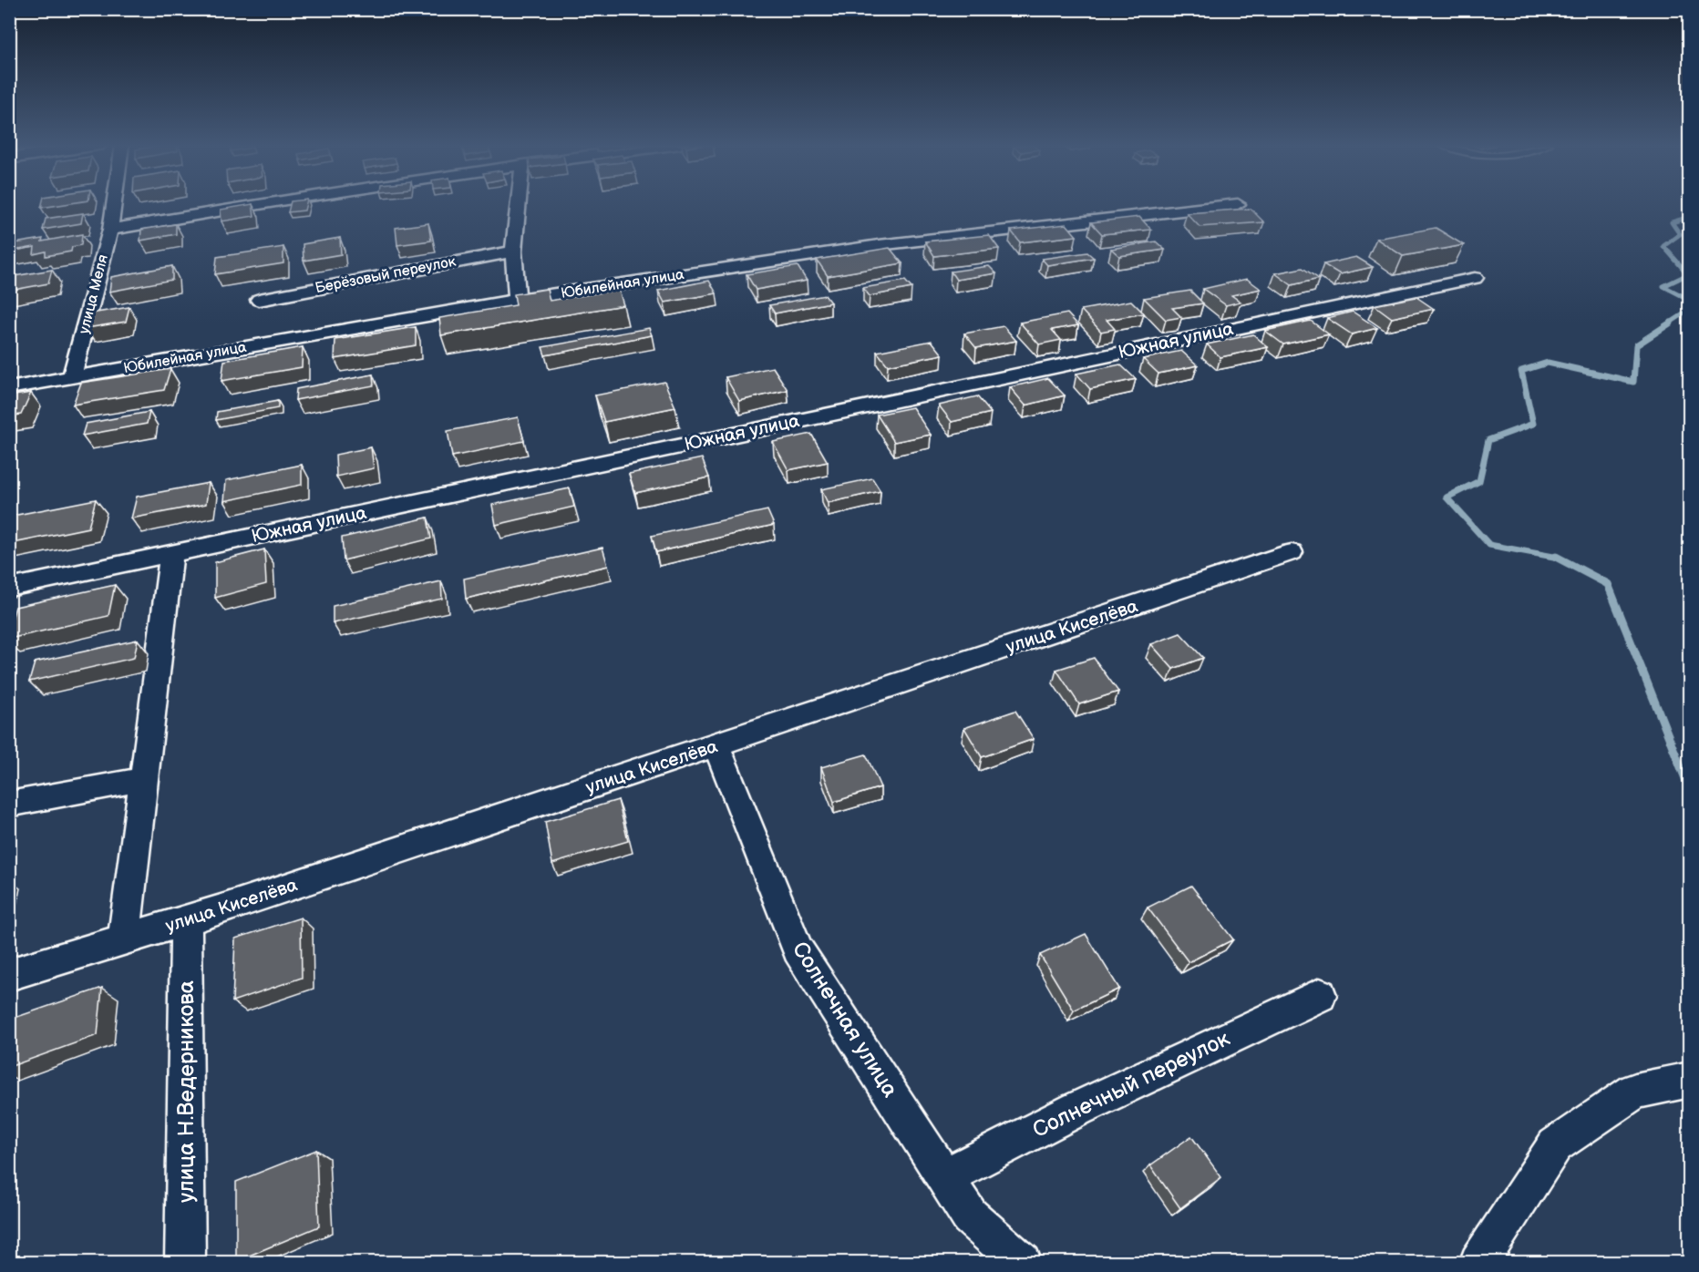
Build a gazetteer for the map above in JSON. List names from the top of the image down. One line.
{"streets":{"street":["Берёзовый переулок","Юбилейная улица","улица Меля","Южная улица","улица Киселёва","Солнечная улица","Солнечный переулок","улица Н.Ведерникова"]},"crossings":[["Юбилейная улица","улица Меля"],["улица Киселёва","Солнечная улица"],["улица Киселёва","улица Н.Ведерникова"],["Солнечная улица","Солнечный переулок"]]}
